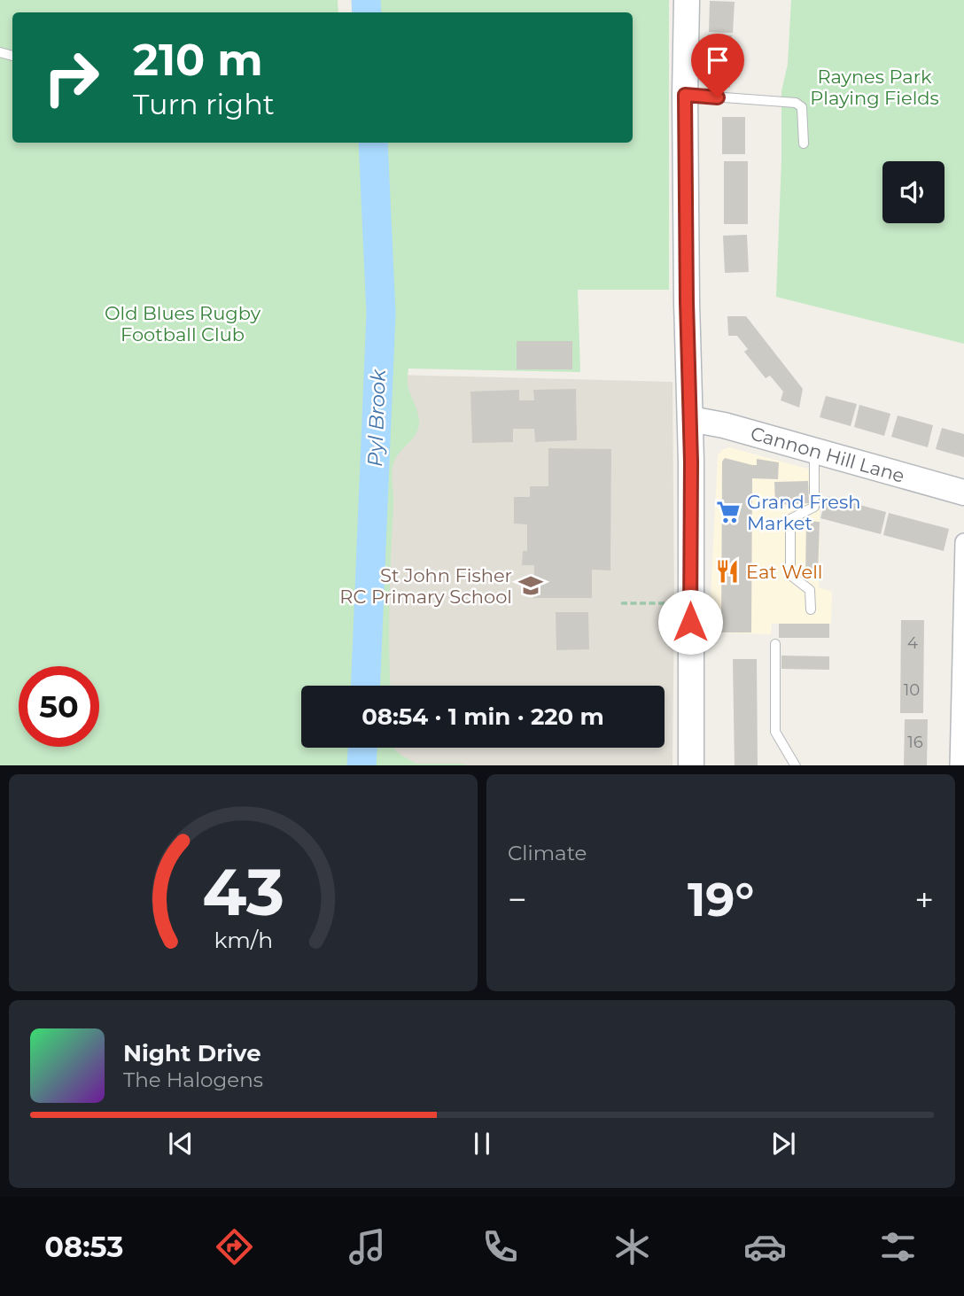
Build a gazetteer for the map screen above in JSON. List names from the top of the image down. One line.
{"streets":{"main road":["Cannon Hill Lane"]},"water":["Pyl Brook"],"parks":["Raynes Park Playing Fields","Old Blues Rugby Football Club"],"places":{"supermarket":["Grand Fresh Market"],"restaurant":["Eat Well"],"school or university":["St John Fisher RC Primary School"]},"house_numbers":["4","10","16"],"page":{"turn":["210 m","Turn right"],"limit":"50","trip":"08:54 · 1 min · 220 m","tile":"Climate","heat":["−","19°","+"],"song":["Night Drive","The Halogens"],"tabs":"08:53","gauge":["43","km/h"]}}
